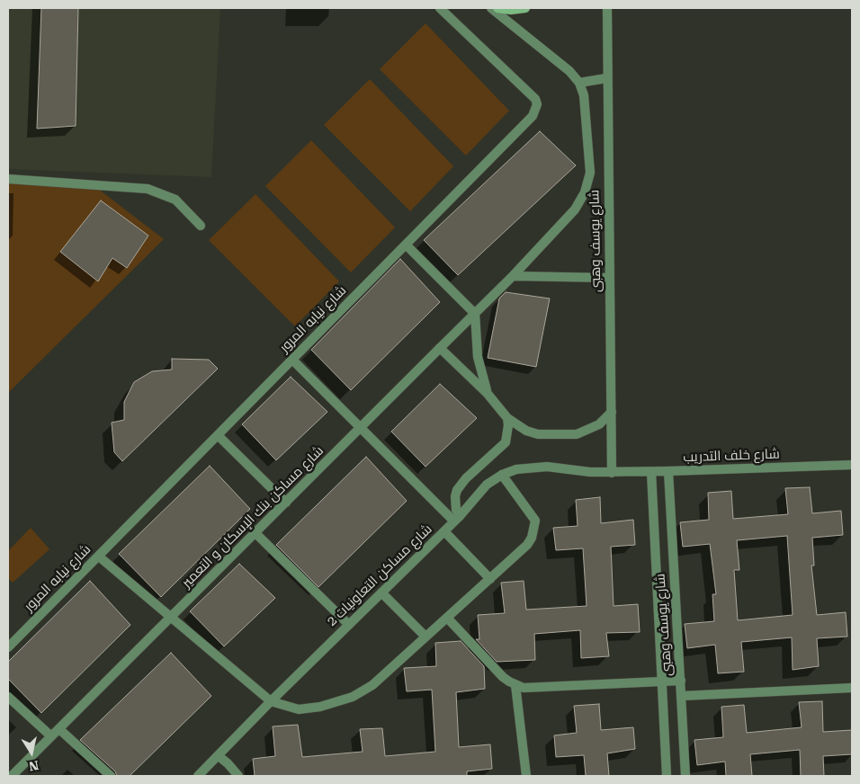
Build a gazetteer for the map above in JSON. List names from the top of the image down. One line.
{"streets":{"street":["شارع يوسف وهبى","شارع نيابه المرور","شارع خلف التدريب","شارع مساكن بنك الإسكان و التعمير","شارع مساكن التعاونيات 2"]},"crossings":[["شارع يوسف وهبى","شارع خلف التدريب"],["شارع يوسف وهبى","شارع مساكن بنك الإسكان و التعمير"],["شارع يوسف وهبى","شارع مساكن التعاونيات 2"],["شارع خلف التدريب","شارع مساكن التعاونيات 2"]],"north":"bottom"}
